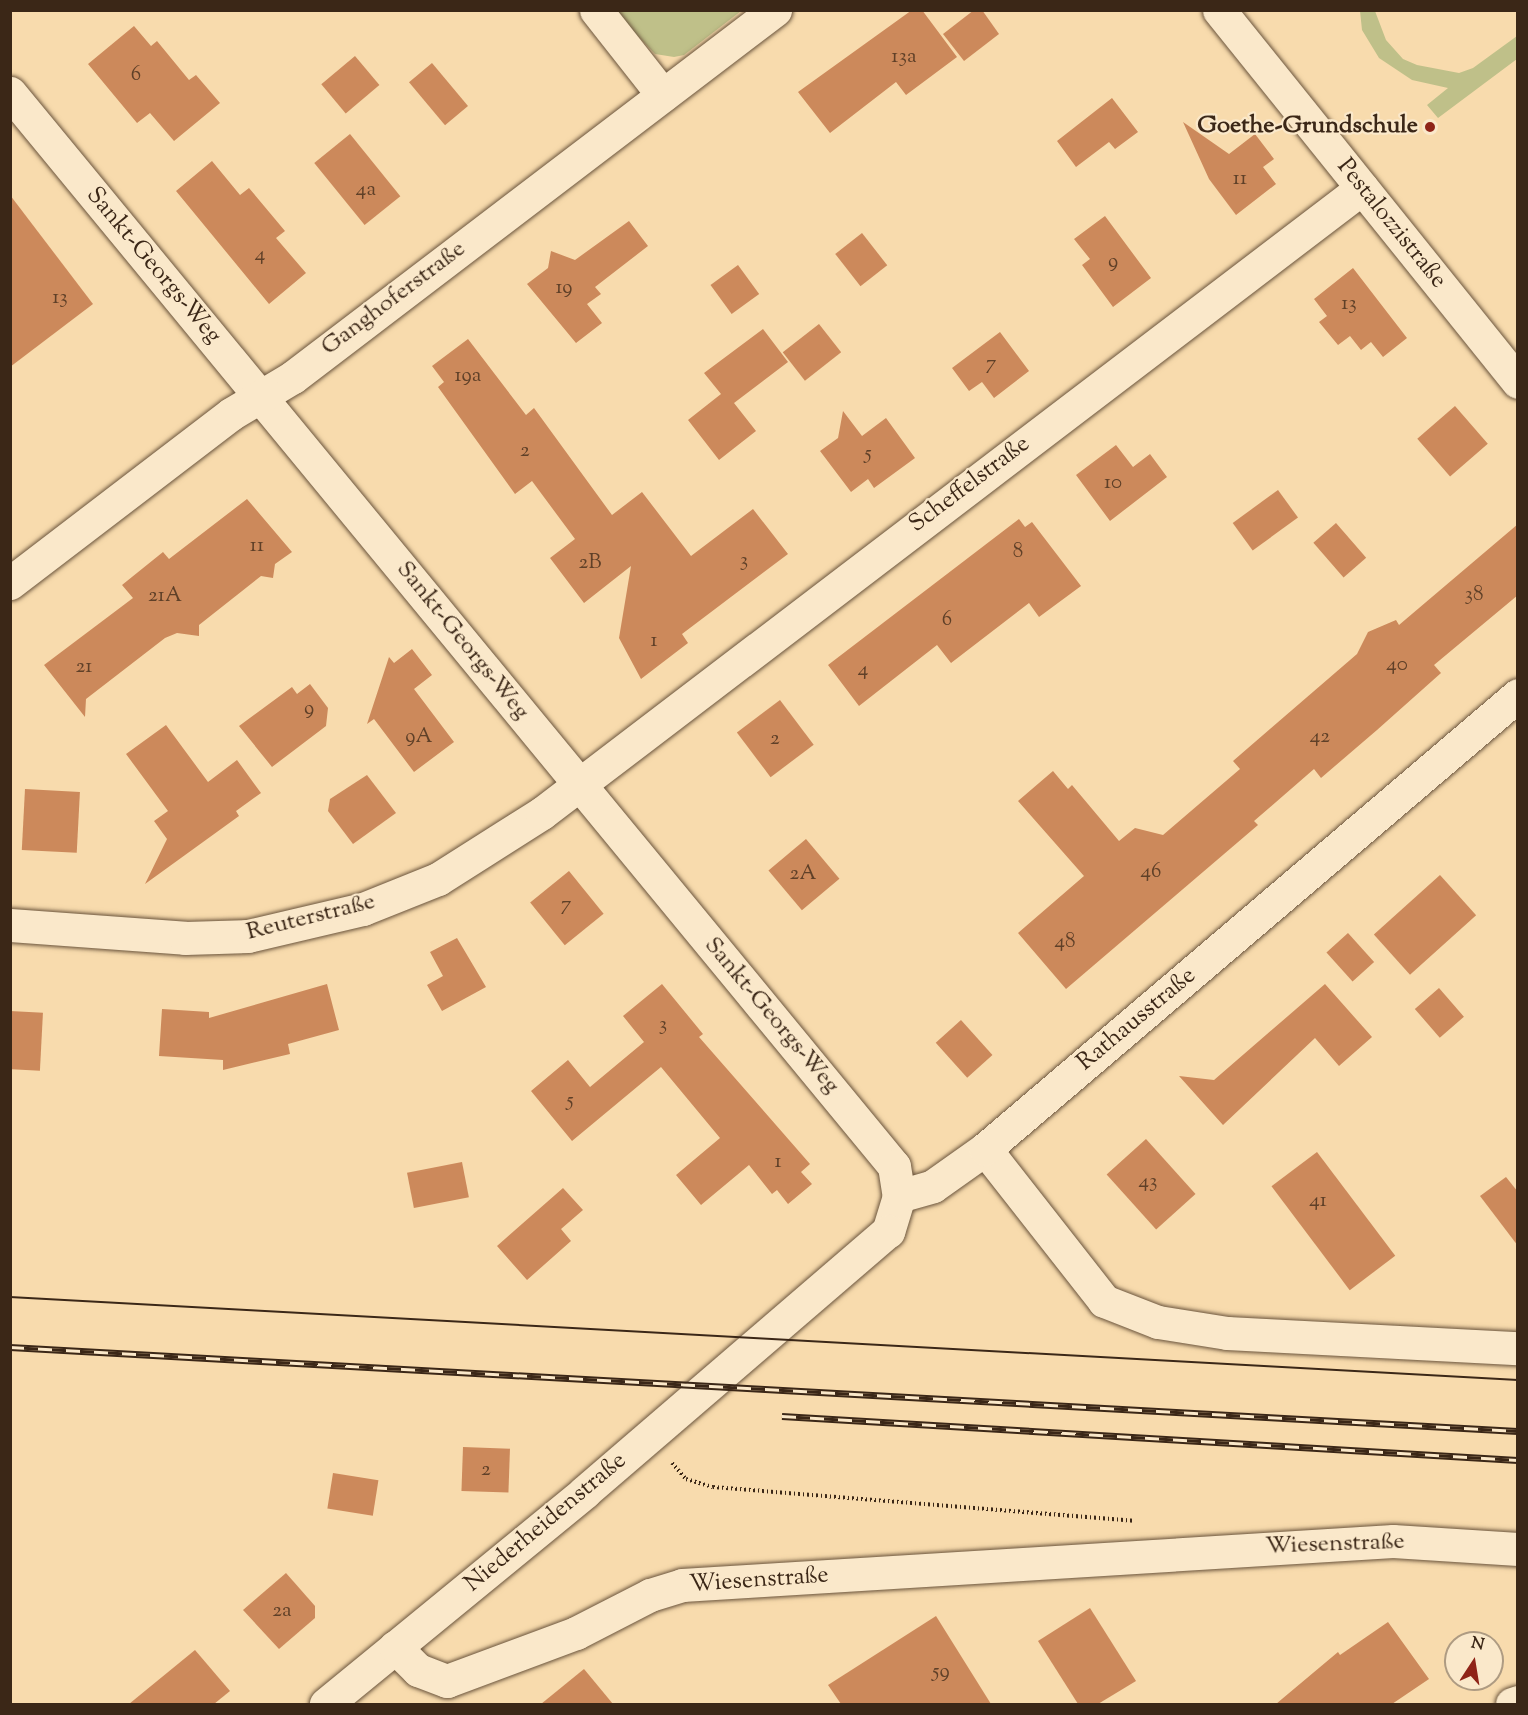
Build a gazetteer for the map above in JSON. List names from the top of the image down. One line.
{"streets":{"street":["Pestalozzistraße","Sankt-Georgs-Weg","Ganghoferstraße","Scheffelstraße","Reuterstraße","Rathausstraße","Niederheidenstraße","Wiesenstraße"]},"crossings":[["Pestalozzistraße","Scheffelstraße"],["Sankt-Georgs-Weg","Ganghoferstraße"],["Sankt-Georgs-Weg","Scheffelstraße"],["Sankt-Georgs-Weg","Reuterstraße"],["Sankt-Georgs-Weg","Rathausstraße"],["Sankt-Georgs-Weg","Niederheidenstraße"],["Scheffelstraße","Reuterstraße"],["Rathausstraße","Niederheidenstraße"],["Niederheidenstraße","Wiesenstraße"]],"places":["Goethe-Grundschule"],"house_numbers":["13a","6","11","4a","4","9","19","13","13","7","19a","2","5","10","11","8","3","2B","38","21A","6","1","40","21","4","9","9A","42","2","46","2A","7","48","3","5","1","43","41","2","2a","59"],"north":"top"}
